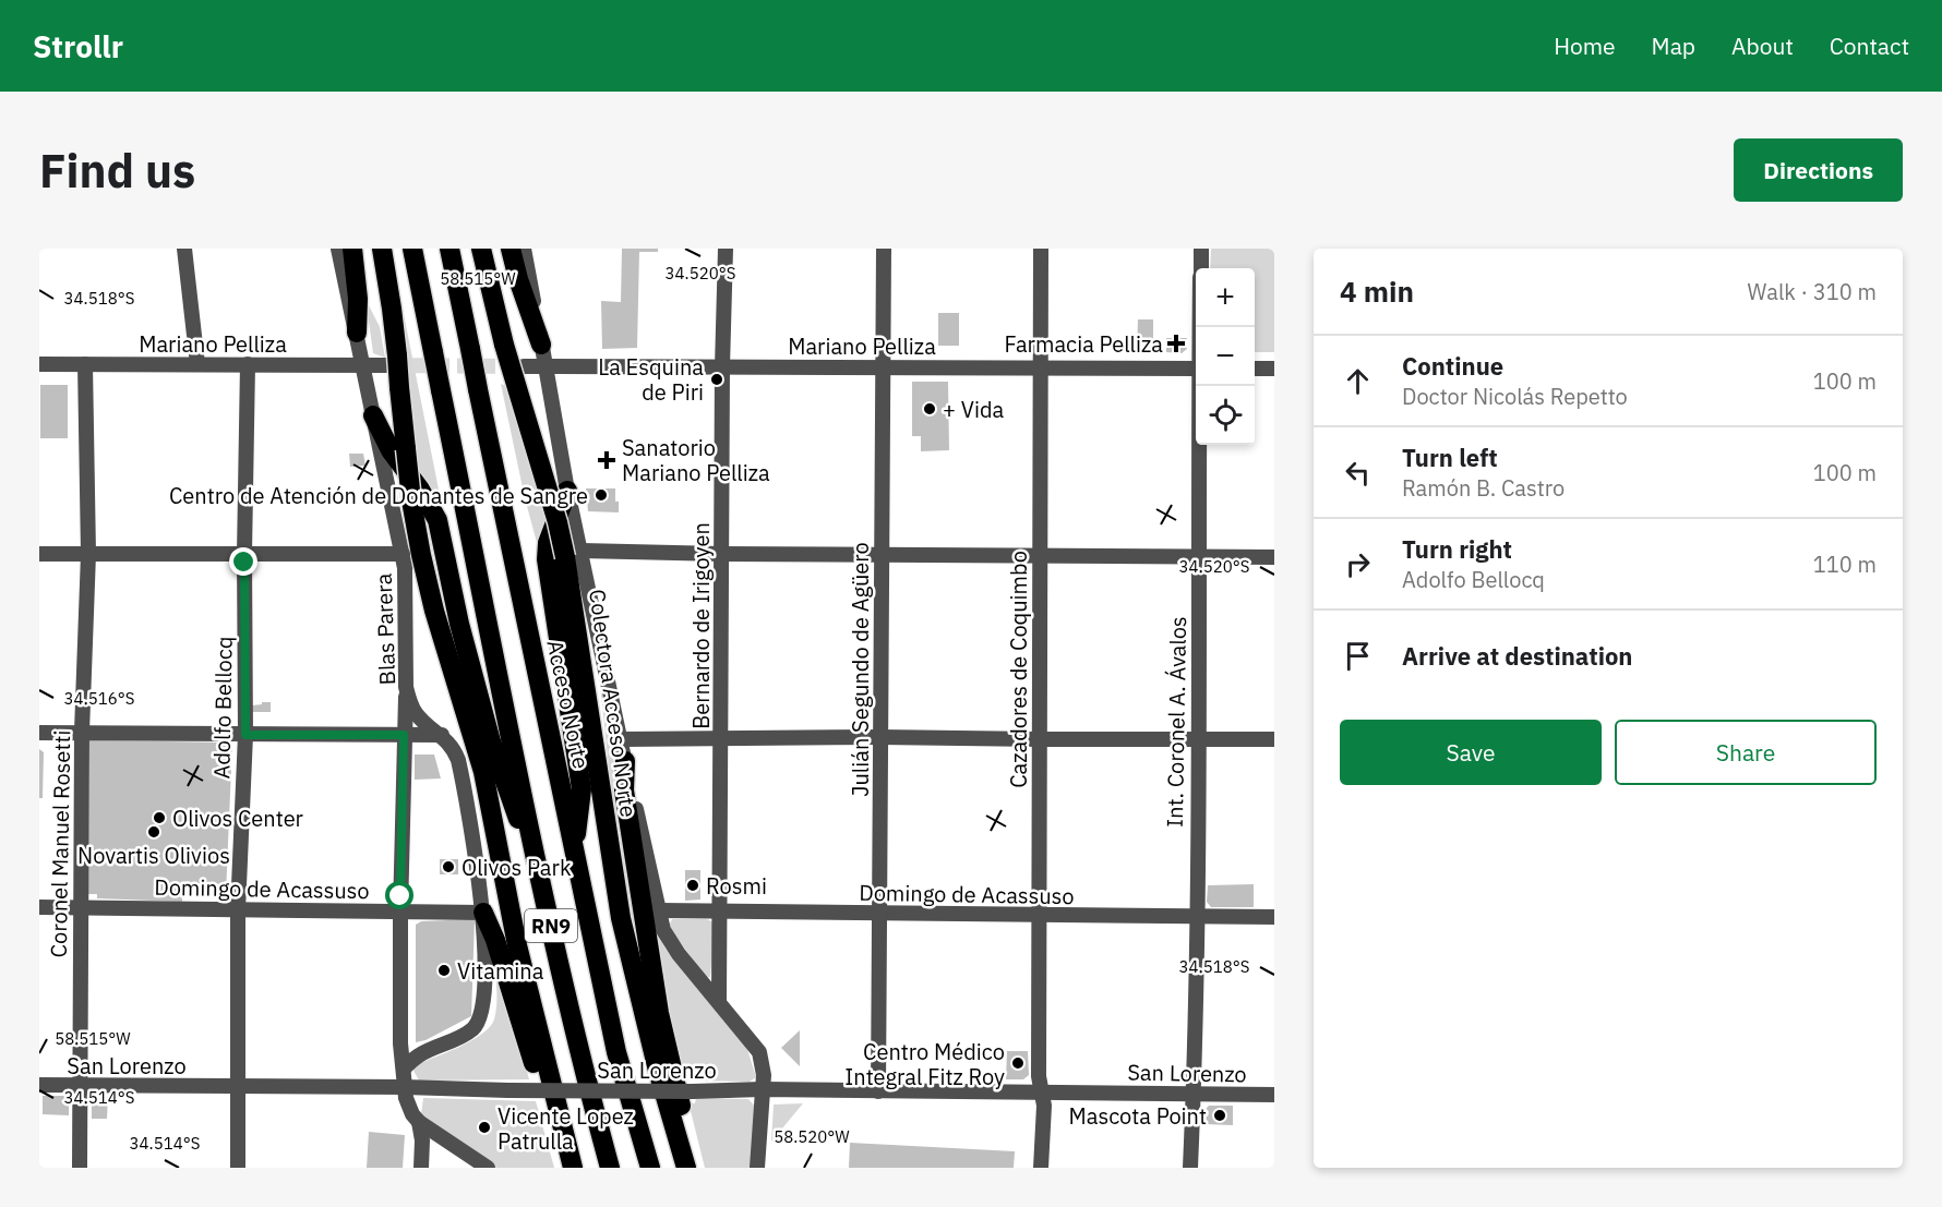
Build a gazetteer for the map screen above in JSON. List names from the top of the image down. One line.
{"streets":{"highway":["Colectora Acceso Norte","Acceso Norte","RN9"],"street":["Mariano Pelliza","Bernardo de Irigoyen","Blas Parera","Julián Segundo de Agüero","Cazadores de Coquimbo","Adolfo Bellocq","Int. Coronel A. Ávalos","Coronel Manuel Rosetti","Domingo de Acassuso","San Lorenzo"]},"crossings":[["Mariano Pelliza","Bernardo de Irigoyen"],["Mariano Pelliza","Blas Parera"],["Mariano Pelliza","Julián Segundo de Agüero"],["Mariano Pelliza","Cazadores de Coquimbo"],["Mariano Pelliza","Adolfo Bellocq"],["Mariano Pelliza","Coronel Manuel Rosetti"],["Bernardo de Irigoyen","Domingo de Acassuso"],["Blas Parera","Domingo de Acassuso"],["Julián Segundo de Agüero","Domingo de Acassuso"],["Julián Segundo de Agüero","San Lorenzo"],["Cazadores de Coquimbo","Domingo de Acassuso"],["Cazadores de Coquimbo","San Lorenzo"],["Adolfo Bellocq","Domingo de Acassuso"],["Adolfo Bellocq","San Lorenzo"],["Int. Coronel A. Ávalos","Domingo de Acassuso"],["Int. Coronel A. Ávalos","San Lorenzo"],["Coronel Manuel Rosetti","Domingo de Acassuso"],["Coronel Manuel Rosetti","San Lorenzo"]],"places":{"health":["Farmacia Pelliza","Sanatorio Mariano Pelliza"],"other":["La Esquina de Piri","+ Vida","Centro de Atención de Donantes de Sangre","Olivos Center","Novartis Olivios","Olivos Park","Rosmi","Vitamina","Centro Médico Integral Fitz Roy","Mascota Point","Vicente Lopez Patrulla"]},"page":{"header":"Strollr","nav":["Home","Map","About","Contact"],"buttons":["Directions",["Save","Share"]],"title":"Find us","heading":["4 min","Walk · 310 m"],"map_buttons":["+","−"],"list":[["Continue","Doctor Nicolás Repetto","100 m"],["Turn left","Ramón B. Castro","100 m"],["Turn right","Adolfo Bellocq","110 m"],"Arrive at destination"]},"coordinates":["34.520°S","58.515°W","34.518°S","34.516°S","34.514°S","58.520°W"]}
